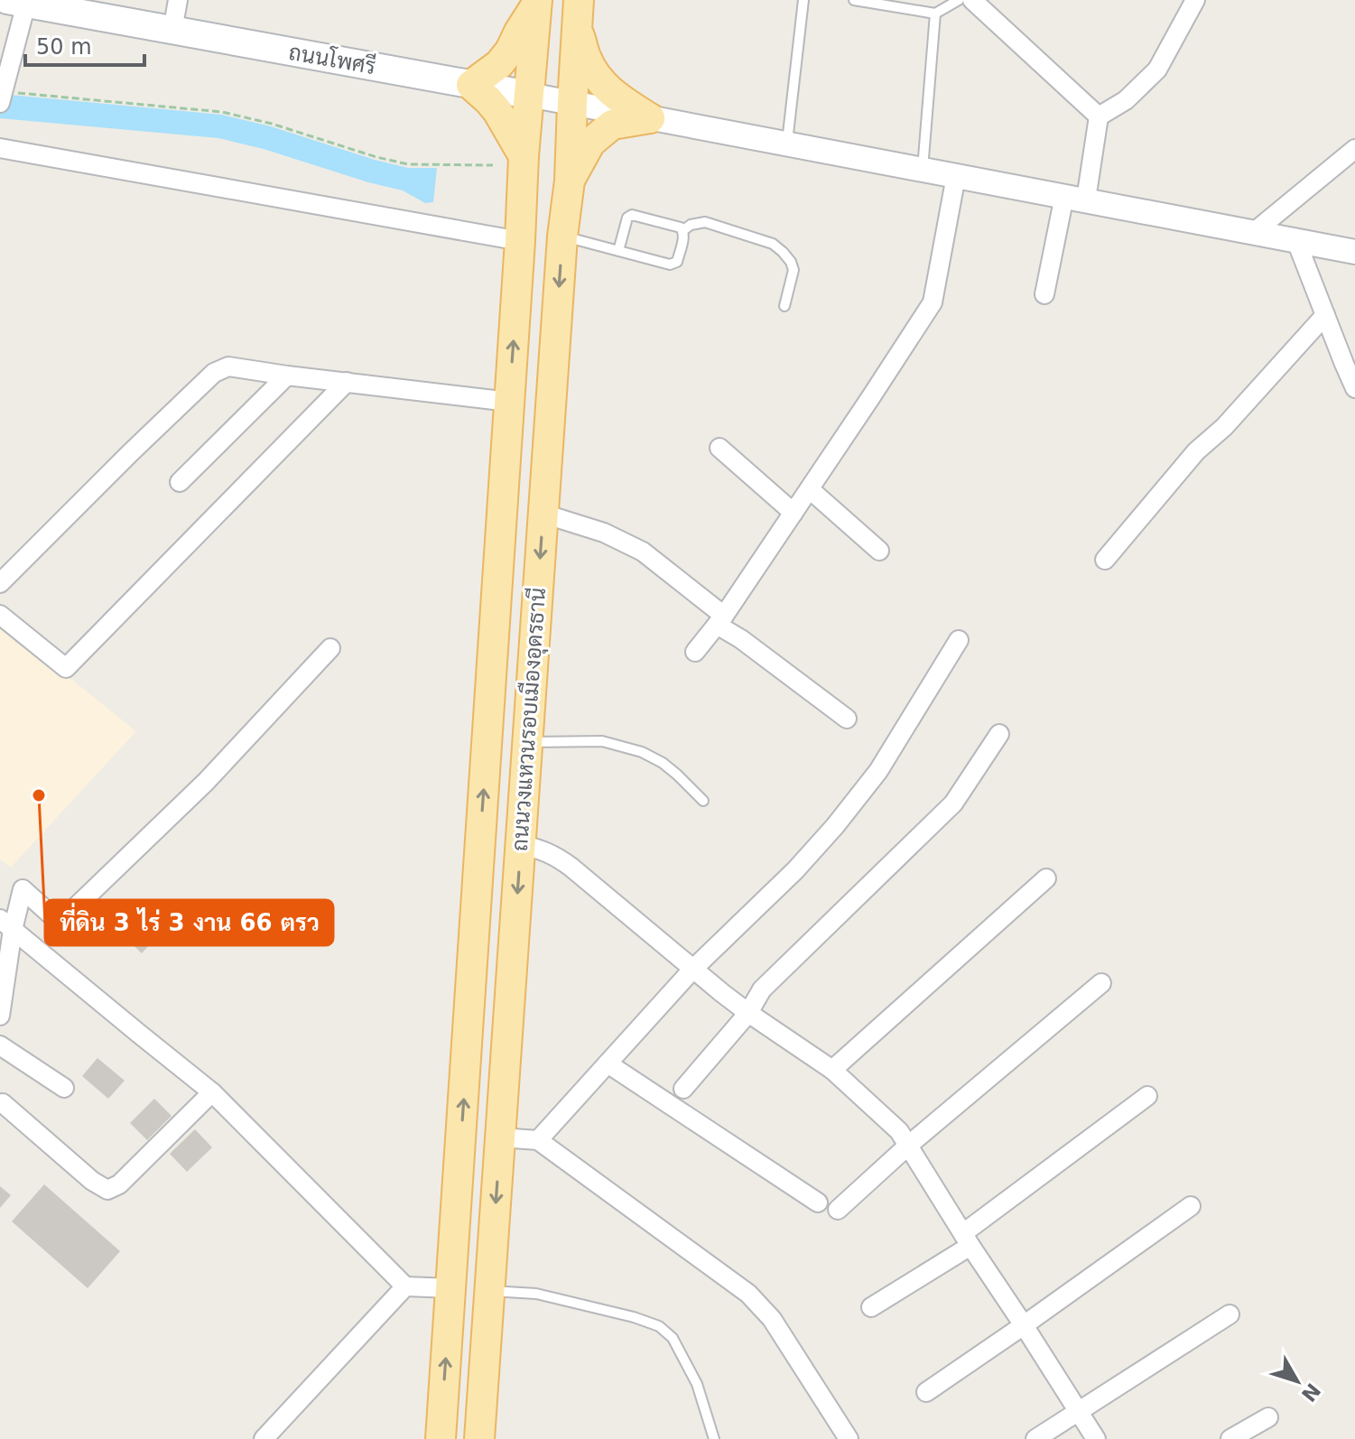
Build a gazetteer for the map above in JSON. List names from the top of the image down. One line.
{"streets":{"main road":["ถนนโพศรี","ถนนวงแหวนรอบเมืองอุดรธานี"]},"crossings":[["ถนนโพศรี","ถนนวงแหวนรอบเมืองอุดรธานี"]],"places":["ที่ดิน 3 ไร่ 3 งาน 66 ตรว"],"scale_bar":"50 m","north":"bottom right"}
